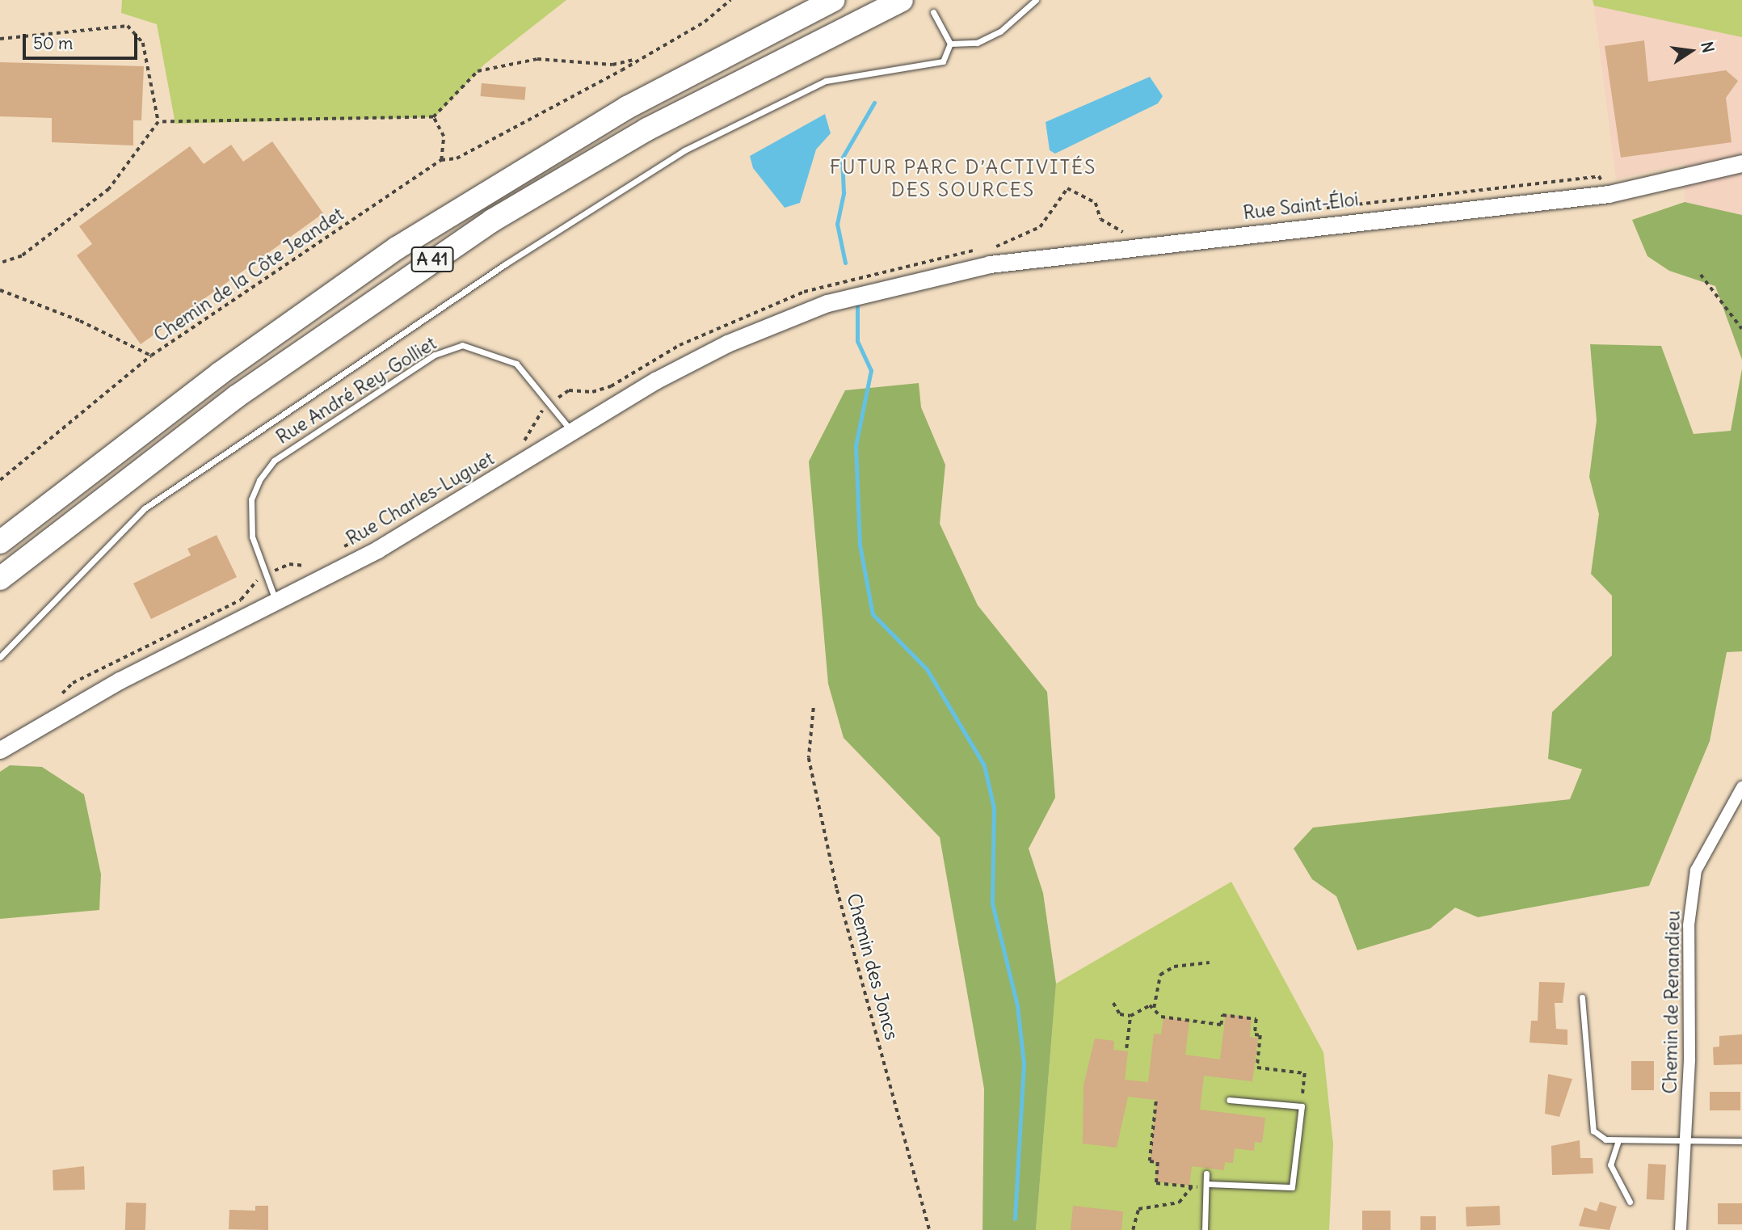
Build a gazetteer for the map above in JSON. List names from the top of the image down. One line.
{"streets":{"highway":["A 41"],"main road":["Rue Saint-Éloi","Rue Charles-Luguet"],"street":["Chemin de Renandieu"],"lane":["Rue André Rey-Golliet"],"path":["Chemin de la Côte Jeandet","Chemin des Joncs"]},"crossings":[["Rue Saint-Éloi","Rue Charles-Luguet"],["Rue André Rey-Golliet","Rue Charles-Luguet"]],"districts":["FUTUR PARC D’ACTIVITÉS DES SOURCES"],"scale_bar":"50 m","north":"right"}
